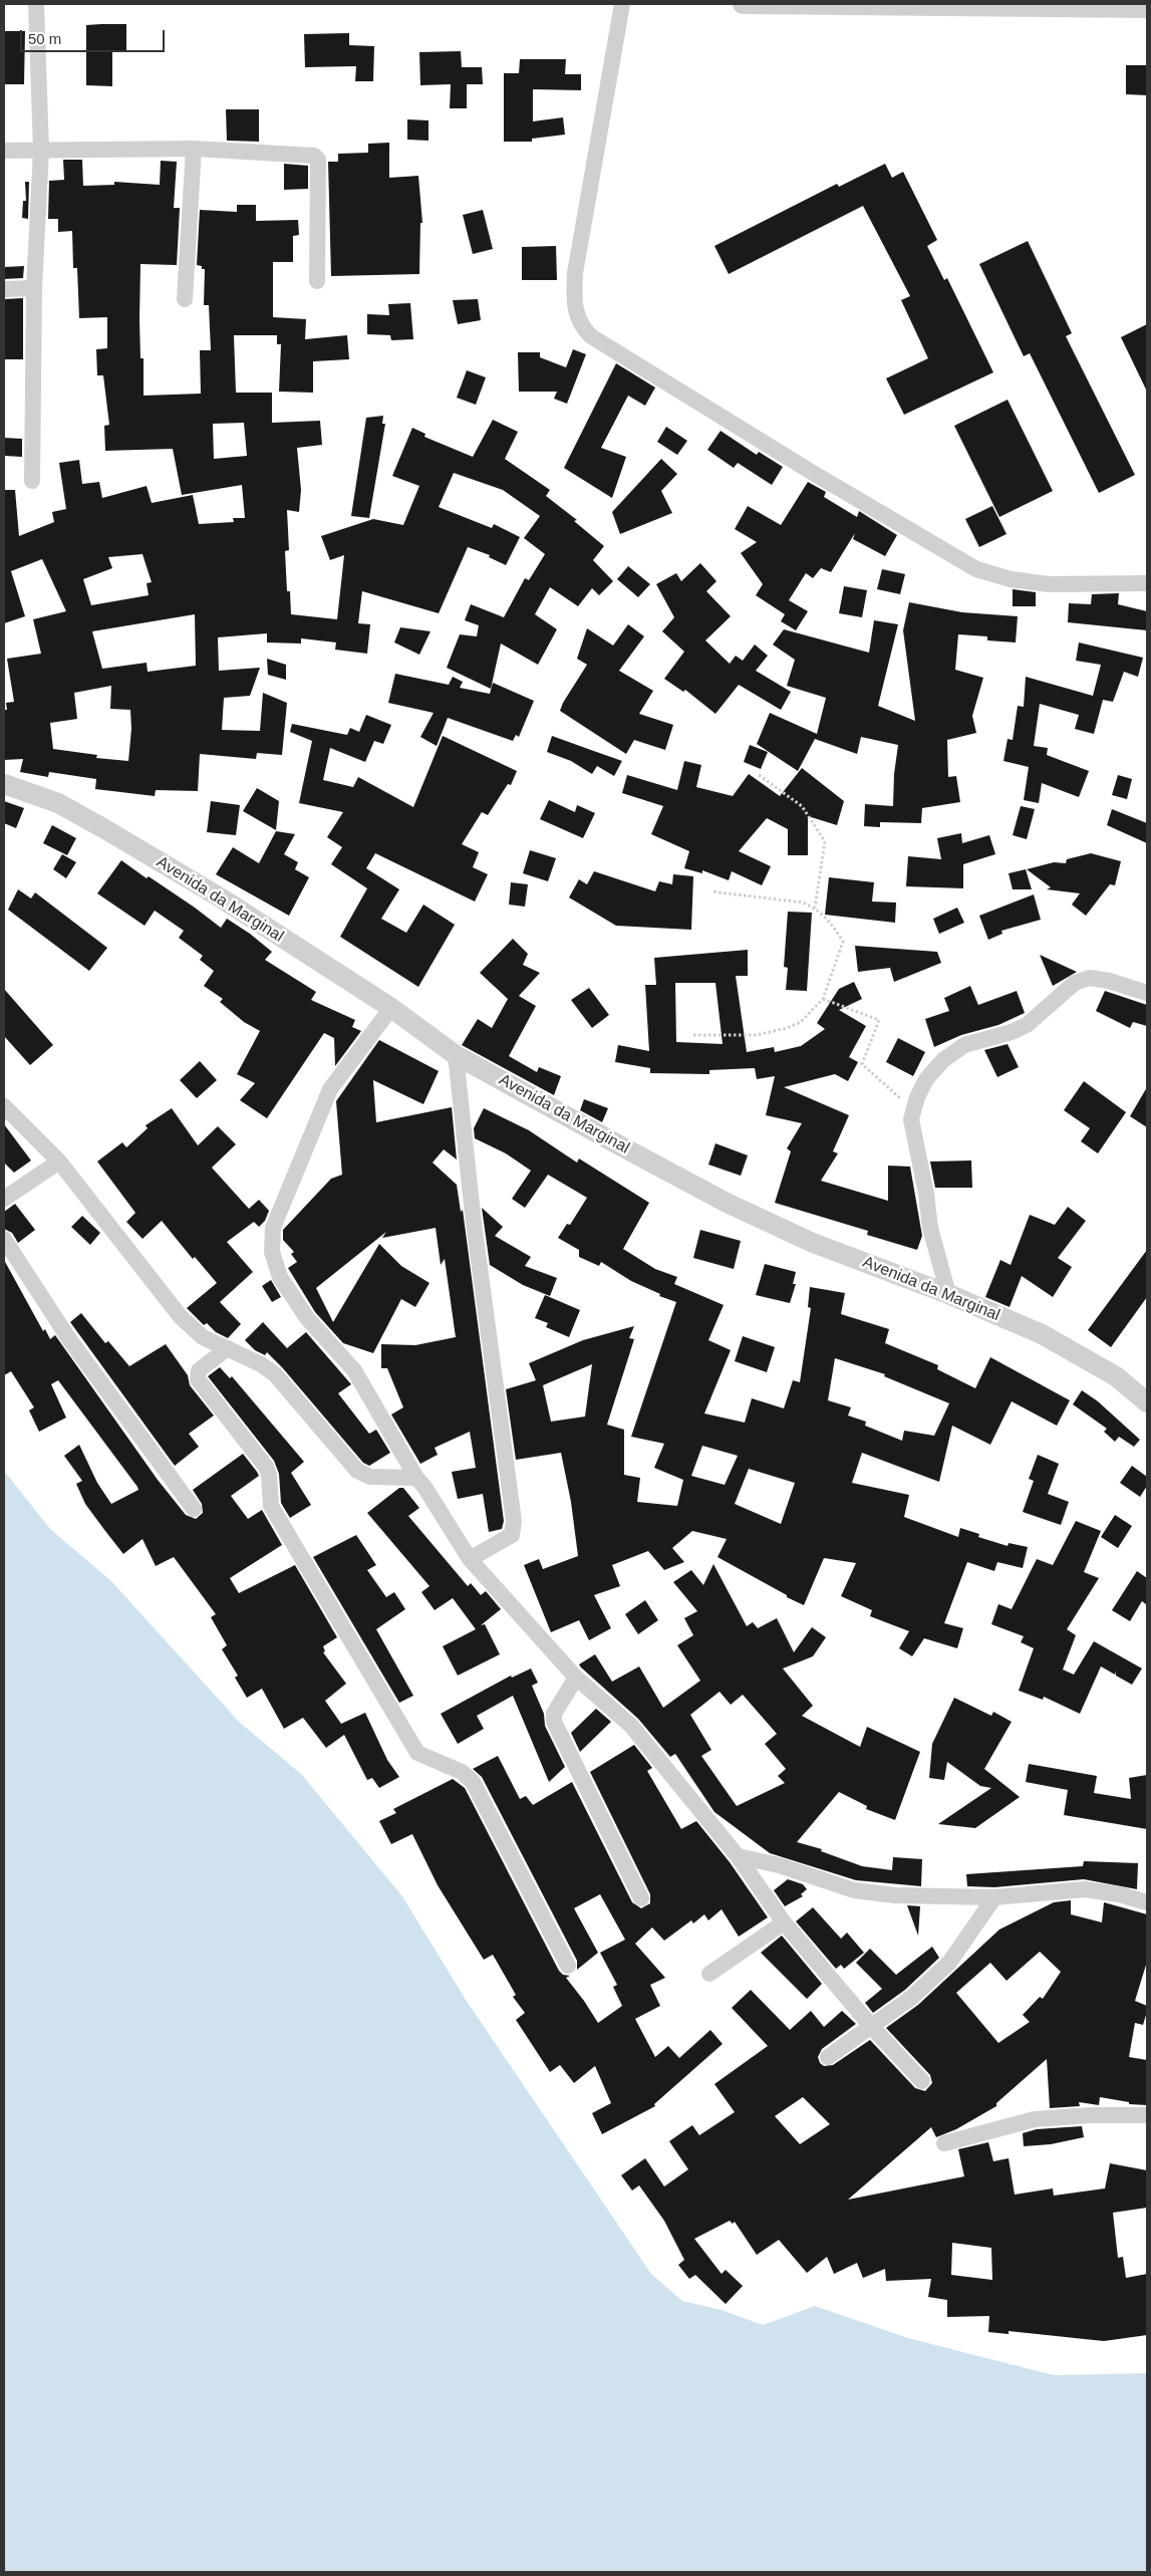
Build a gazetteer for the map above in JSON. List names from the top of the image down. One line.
{"streets":{"street":["Avenida da Marginal"]},"scale_bar":"50 m"}
